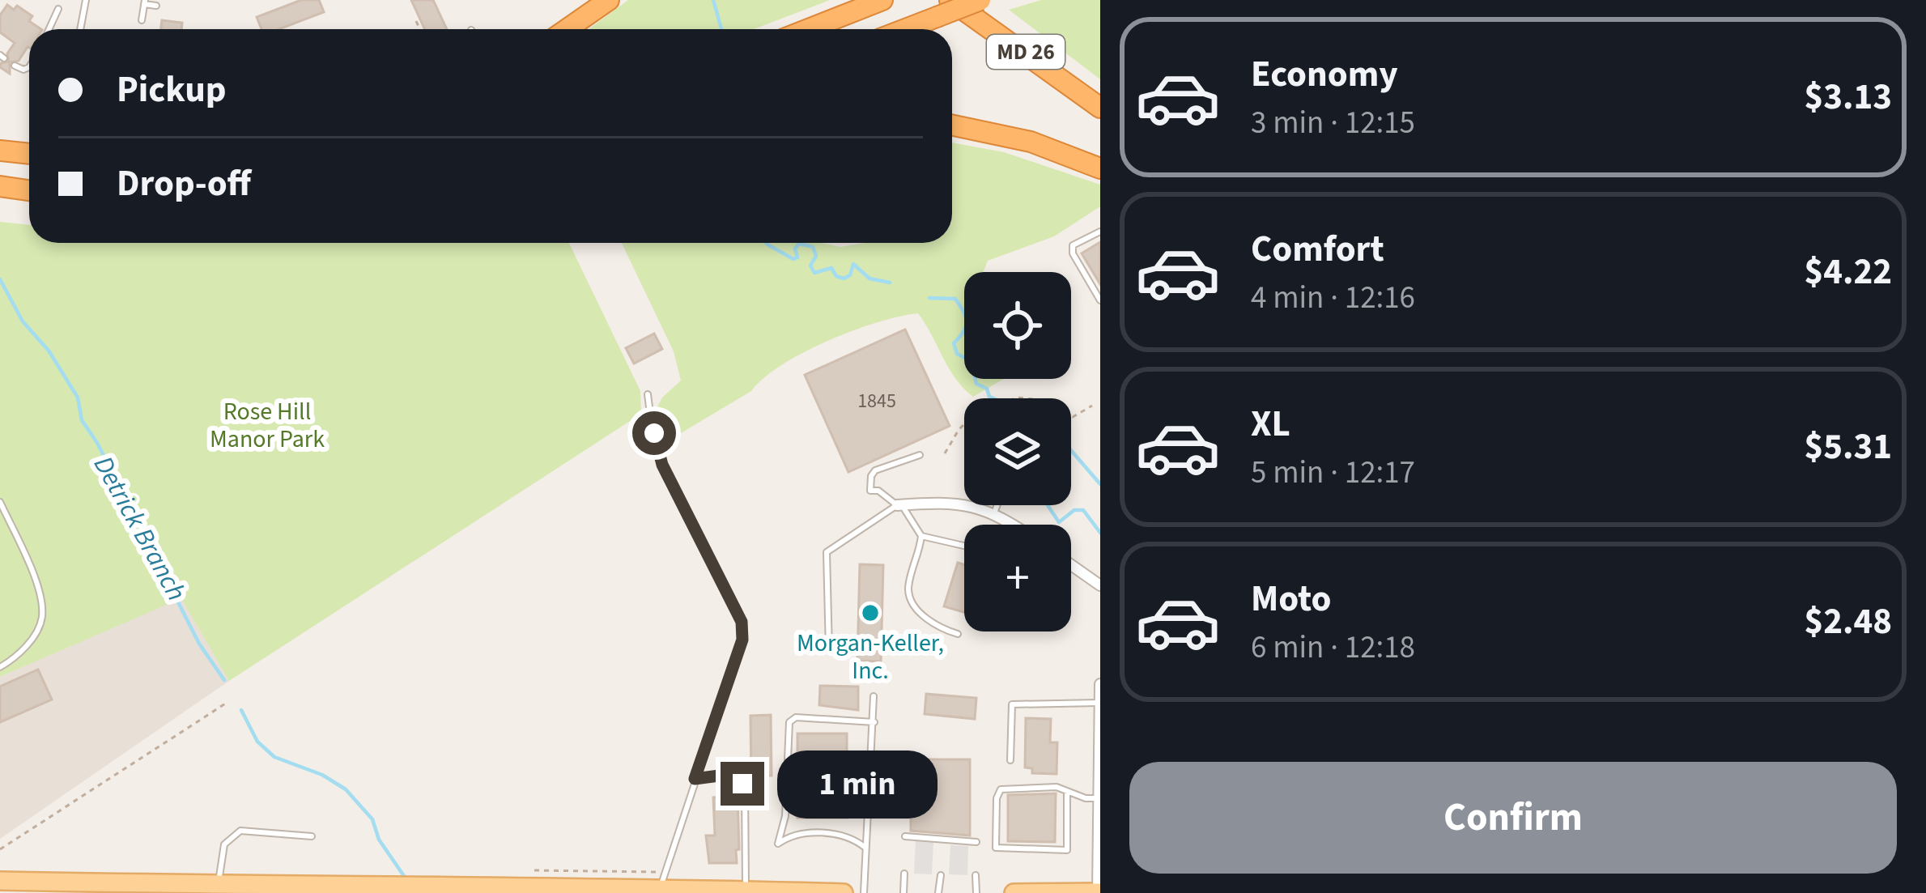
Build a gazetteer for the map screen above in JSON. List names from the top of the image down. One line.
{"streets":{"highway":["MD 26"]},"water":["Detrick Branch"],"parks":["Rose Hill Manor Park"],"places":["Morgan-Keller, Inc."],"house_numbers":["1845"],"page":{"list":[{"name":"Economy","note":"3 min · 12:15","value":"$3.13"},{"name":"Comfort","note":"4 min · 12:16","value":"$4.22"},{"name":"XL","note":"5 min · 12:17","value":"$5.31"},{"name":"Moto","note":"6 min · 12:18","value":"$2.48"}],"banner":["Pickup","Drop-off"],"map_buttons":"+","buttons":"Confirm","bubble":"1 min"}}
